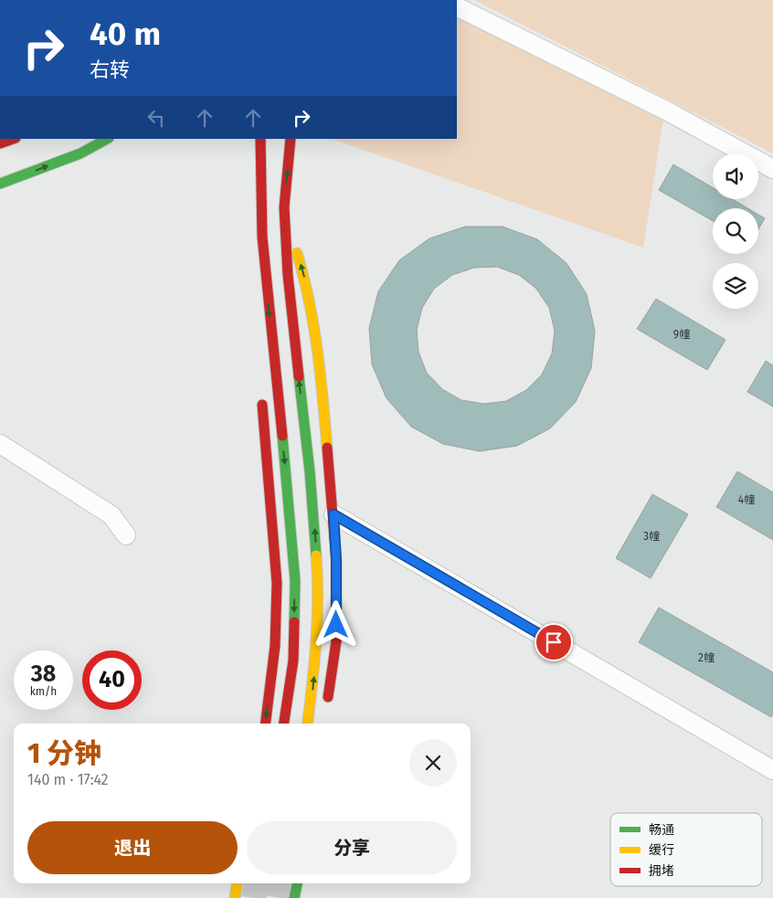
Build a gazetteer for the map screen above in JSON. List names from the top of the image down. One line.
{"house_numbers":["9幢","4幢","3幢","2幢"],"legend":["畅通","缓行","拥堵"],"page":{"turn":["40 m","右转"],"speed":"38 km/h","limit":"40","heading":["1 分钟","140 m · 17:42"],"buttons":["退出","分享"]}}
